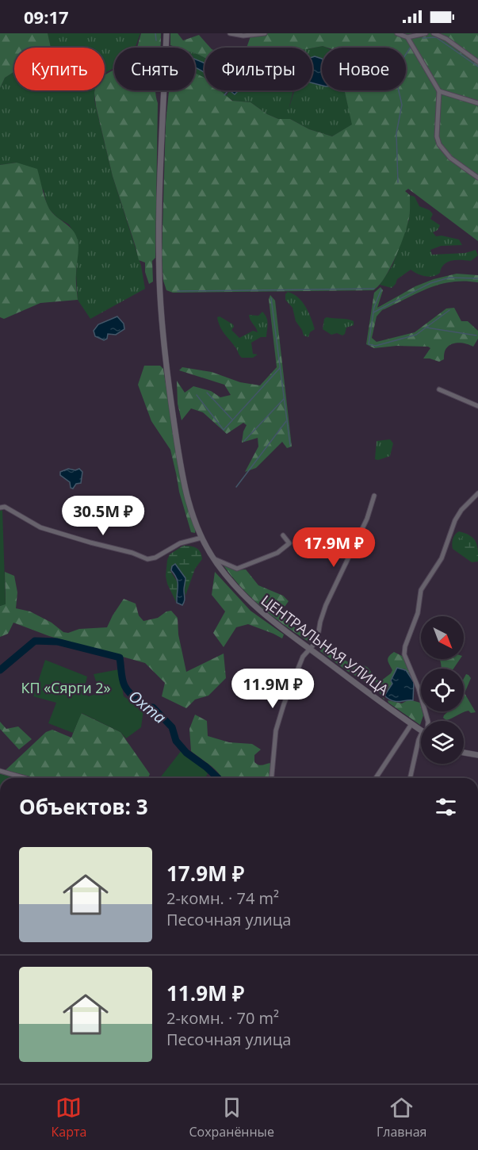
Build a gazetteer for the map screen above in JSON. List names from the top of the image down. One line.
{"streets":{"street":["ЦЕНТРАЛЬНАЯ УЛИЦА"]},"water":["Охта"],"parks":["КП «Сярги 2»"],"north":"bottom right","page":{"status":"09:17","chip":["Купить","Снять","Фильтры","Новое"],"price":["30.5M ₽","17.9M ₽","11.9M ₽"],"heading":"Объектов: 3","list":[{"name":"17.9M ₽","note":"2-комн. · 74 m² · Песочная улица"},{"name":"11.9M ₽","note":"2-комн. · 70 m² · Песочная улица"}],"tabs":["Карта","Сохранённые","Главная"]}}
